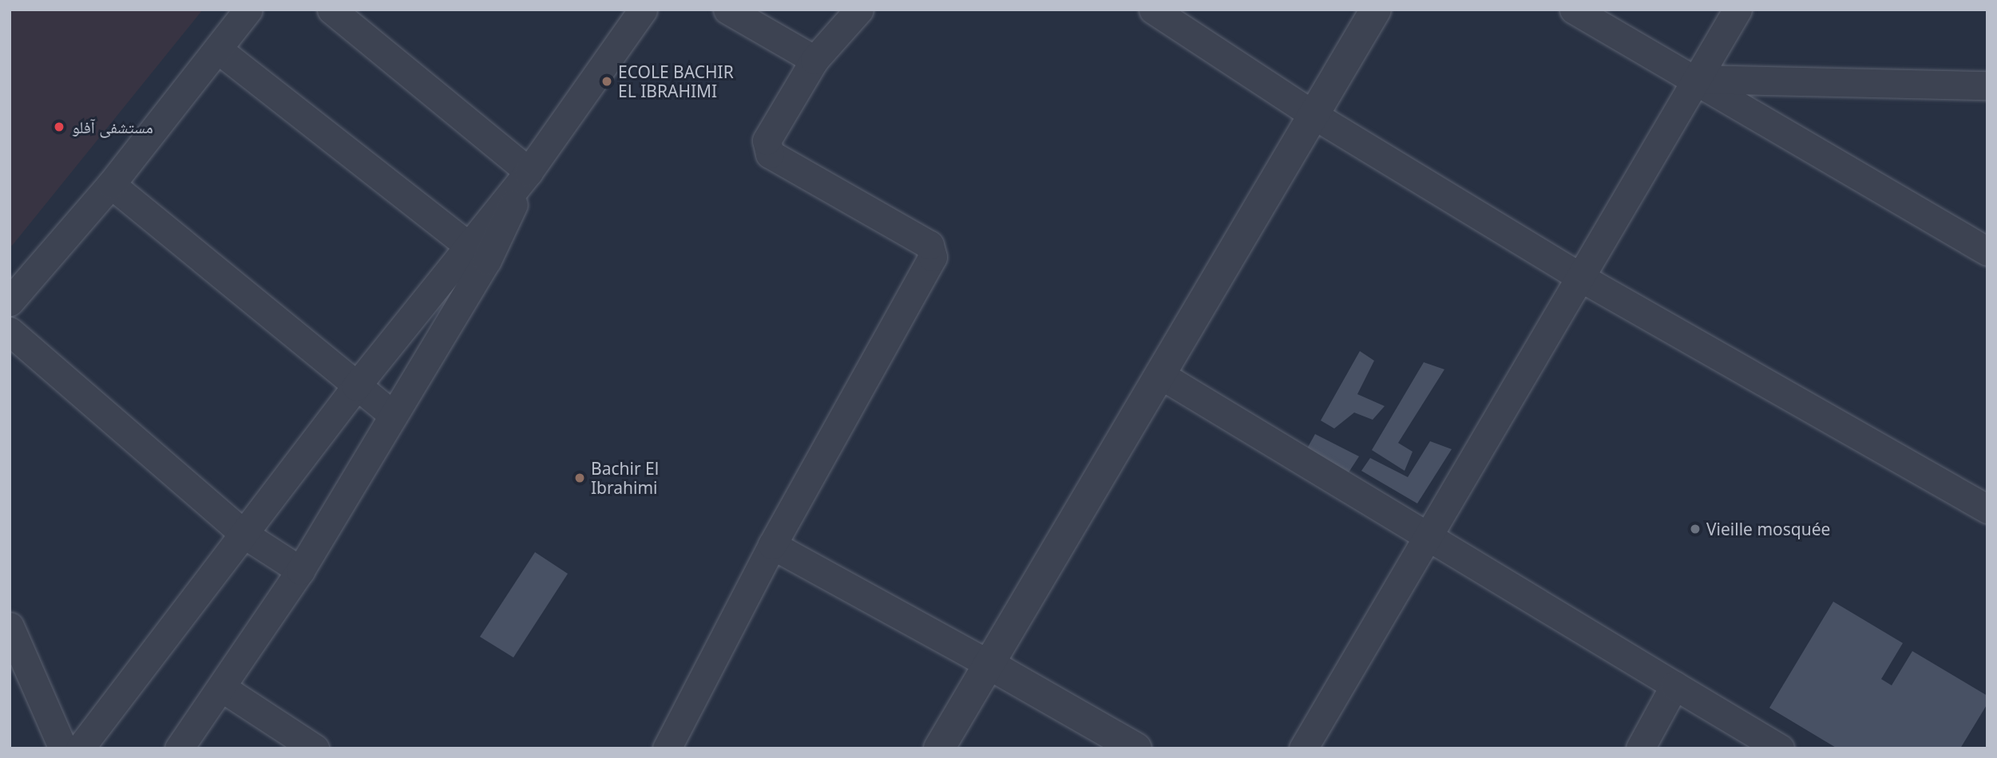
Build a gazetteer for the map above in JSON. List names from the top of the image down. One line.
{"places":["ECOLE BACHIR EL IBRAHIMI","مستشفى آفلو","Bachir El Ibrahimi","Vieille mosquée"]}
